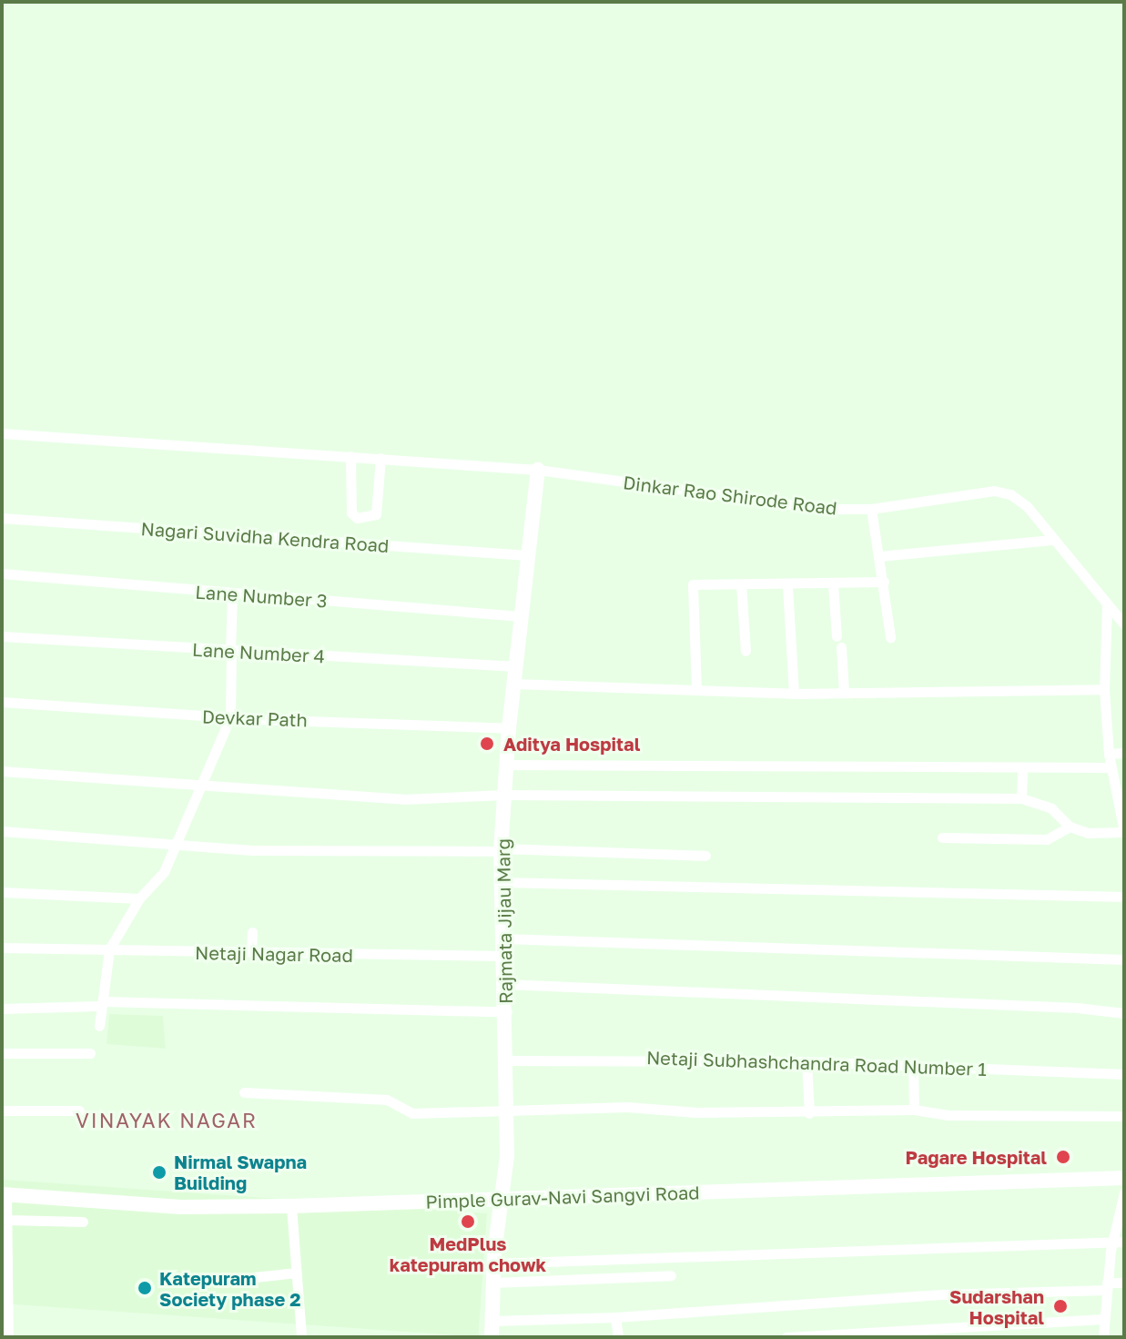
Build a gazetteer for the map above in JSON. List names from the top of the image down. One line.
{"streets":{"street":["Dinkar Rao Shirode Road","Nagari Suvidha Kendra Road","Lane Number 3","Lane Number 4","Devkar Path","Rajmata Jijau Marg","Netaji Nagar Road","Netaji Subhashchandra Road Number 1","Pimple Gurav-Navi Sangvi Road"]},"crossings":[["Dinkar Rao Shirode Road","Rajmata Jijau Marg"],["Nagari Suvidha Kendra Road","Rajmata Jijau Marg"],["Lane Number 3","Rajmata Jijau Marg"],["Lane Number 4","Rajmata Jijau Marg"],["Devkar Path","Rajmata Jijau Marg"],["Rajmata Jijau Marg","Netaji Nagar Road"],["Rajmata Jijau Marg","Netaji Subhashchandra Road Number 1"],["Rajmata Jijau Marg","Pimple Gurav-Navi Sangvi Road"]],"districts":["VINAYAK NAGAR"],"places":["Aditya Hospital","Pagare Hospital","Nirmal Swapna Building","MedPlus katepuram chowk","Katepuram Society phase 2","Sudarshan Hospital"]}
